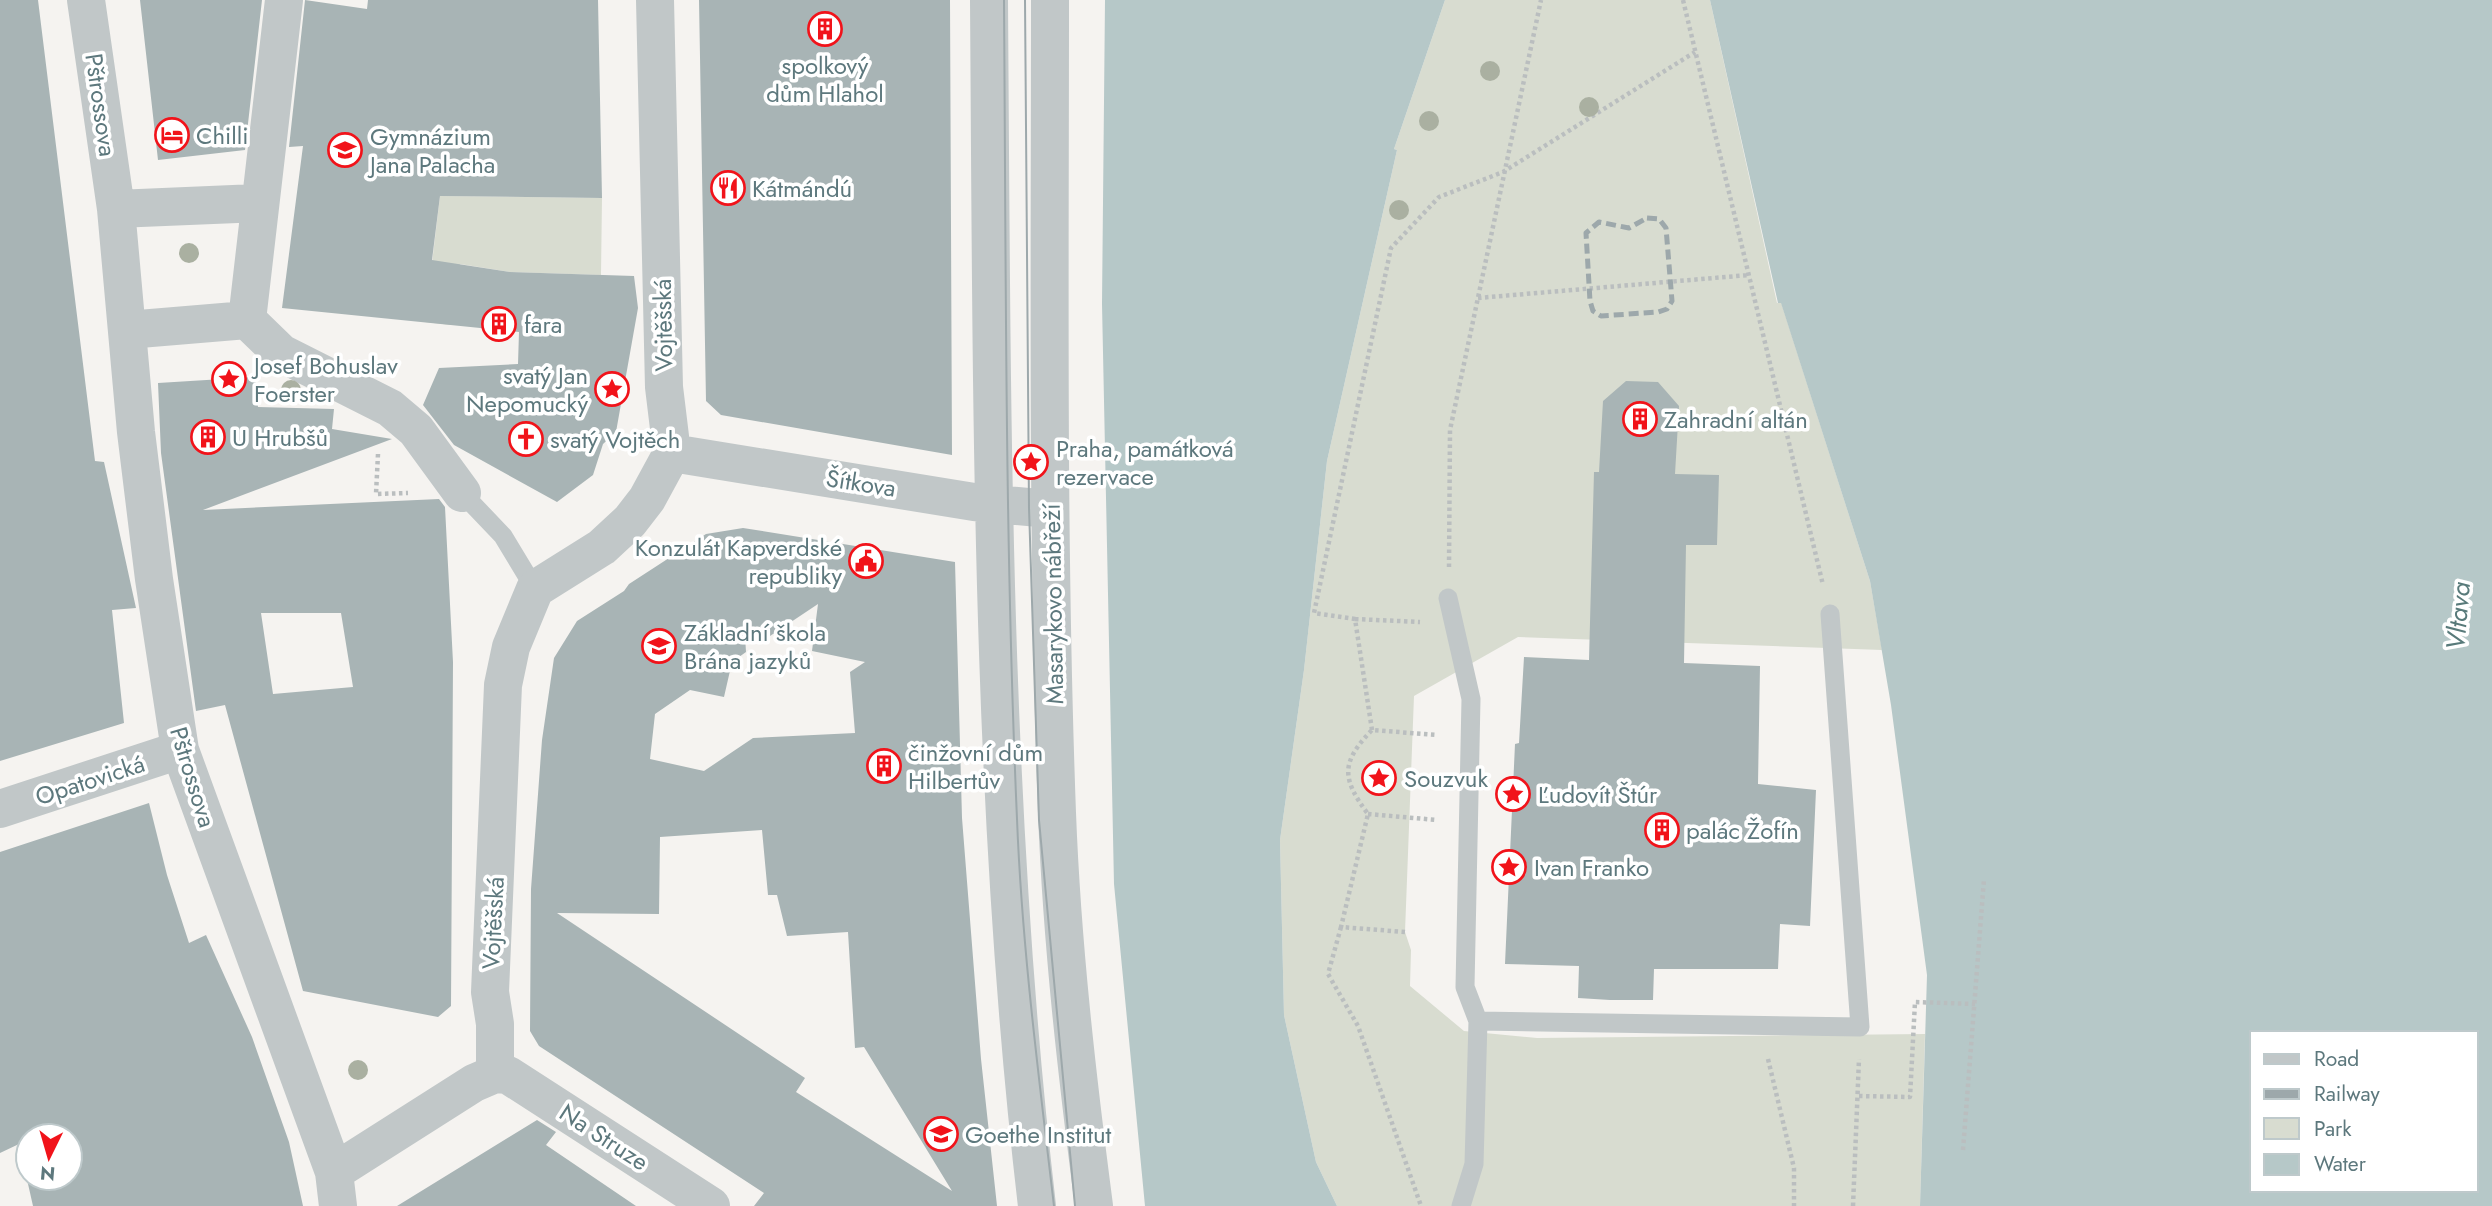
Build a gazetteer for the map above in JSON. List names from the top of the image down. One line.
{"streets":{"street":["Pštrossova","Vojtěšská","Šítkova","Masarykovo nábřeží","Opatovická","Na Struze"]},"crossings":[["Pštrossova","Opatovická"],["Vojtěšská","Šítkova"],["Vojtěšská","Na Struze"],["Šítkova","Masarykovo nábřeží"]],"water":["Vltava"],"places":{"building":["spolkový dům Hlahol","fara","Zahradní altán","U Hrubšů","činžovní dům Hilbertův","palác Žofín"],"hotel":["Chilli"],"school or university":["Gymnázium Jana Palacha","Základní škola Brána jazyků","Goethe Institut"],"restaurant":["Kátmándú"],"place":["Josef Bohuslav Foerster","svatý Jan Nepomucký","Praha, památková rezervace","Souzvuk","Ľudovít Štúr","Ivan Franko"],"church":["svatý Vojtěch"],"public building":["Konzulát Kapverdské republiky"]},"legend":["Road","Railway","Park","Water"],"north":"bottom"}
